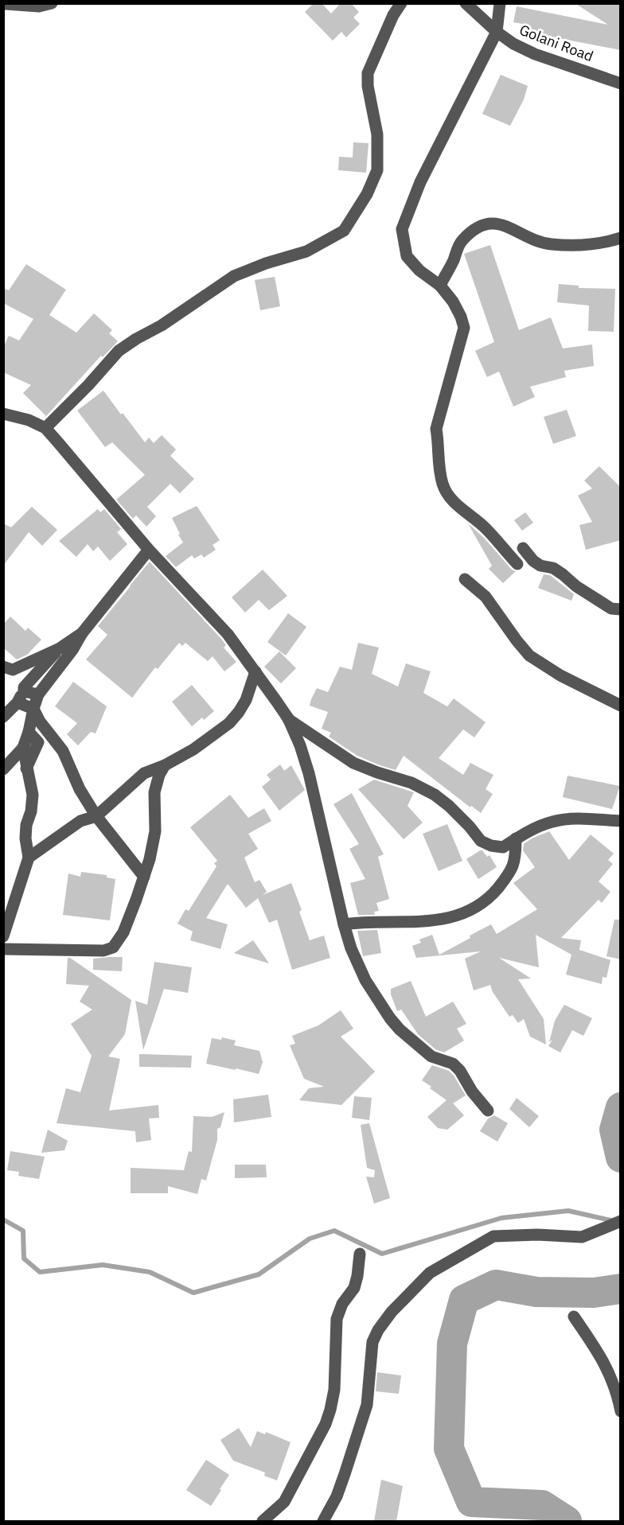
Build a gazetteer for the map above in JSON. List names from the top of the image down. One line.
{"streets":{"street":["Golani Road"]}}
